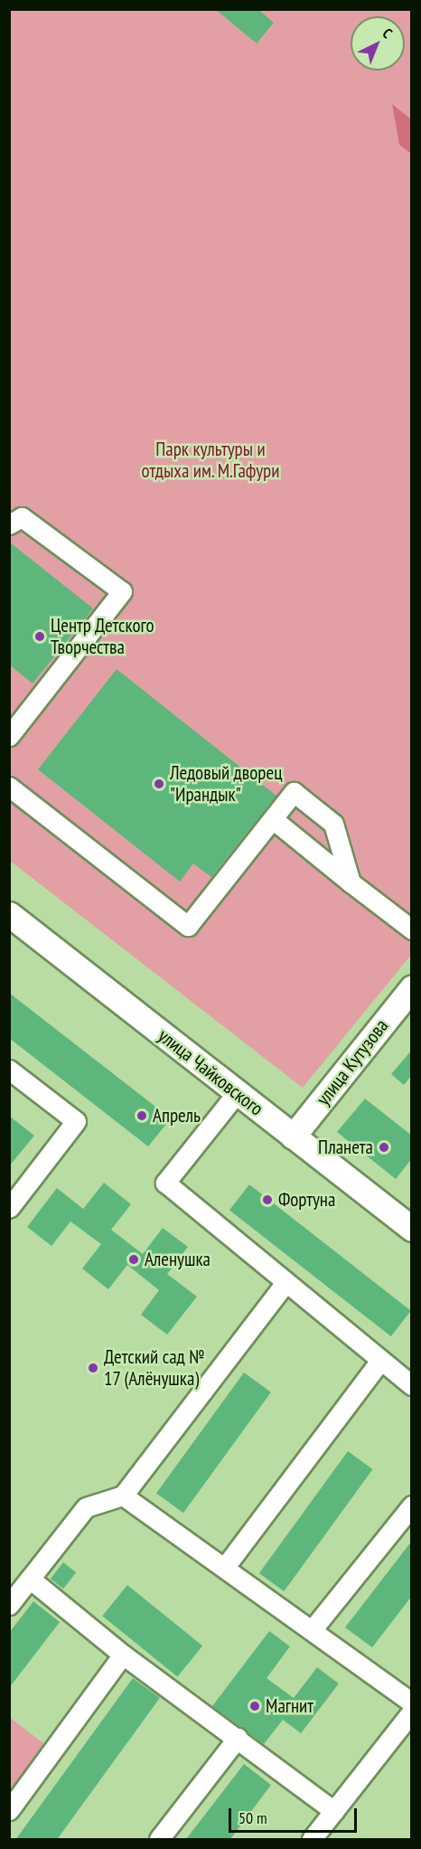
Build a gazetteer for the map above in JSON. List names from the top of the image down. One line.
{"streets":{"main road":["улица Кутузова","улица Чайковского"]},"crossings":[["улица Кутузова","улица Чайковского"]],"parks":["Парк культуры и отдыха им. М.Гафури"],"places":["Центр Детского Творчества","Ледовый дворец \"Ирандык\"","Апрель","Планета","Фортуна","Аленушка","Детский сад № 17 (Алёнушка)","Магнит"],"scale_bar":"50 m","north":"top right"}
